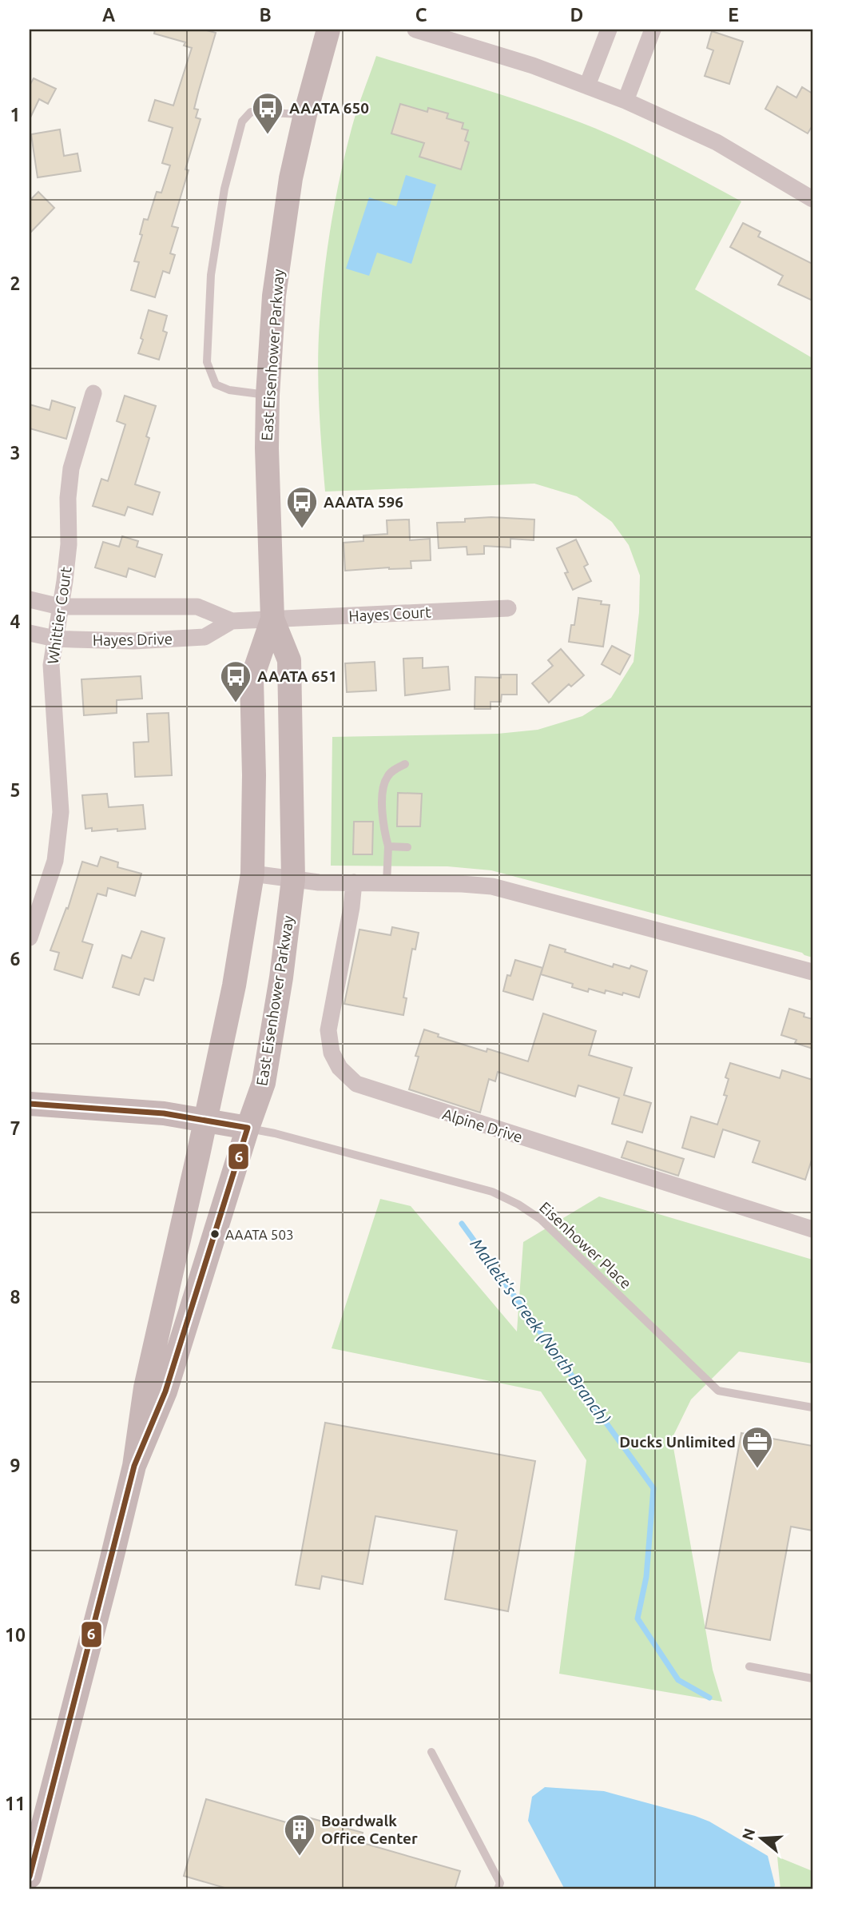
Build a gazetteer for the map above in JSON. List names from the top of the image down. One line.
{"streets":{"main road":["East Eisenhower Parkway"],"street":["Hayes Court","Whittier Court","Hayes Drive","Alpine Drive"],"lane":["Eisenhower Place"]},"crossings":[["East Eisenhower Parkway","Hayes Court"],["East Eisenhower Parkway","Hayes Drive"],["East Eisenhower Parkway","Eisenhower Place"],["Hayes Court","Hayes Drive"],["Whittier Court","Hayes Drive"]],"water":["Mallett's Creek (North Branch)"],"places":{"bus stop":["AAATA 650","AAATA 596","AAATA 651"],"other":["AAATA 503"],"office":["Ducks Unlimited"],"building":["Boardwalk Office Center"]},"lines":["transit line 6"],"north":"left","grid":{"columns":["A","B","C","D","E"],"rows":["1","2","3","4","5","6","7","8","9","10","11"]}}
